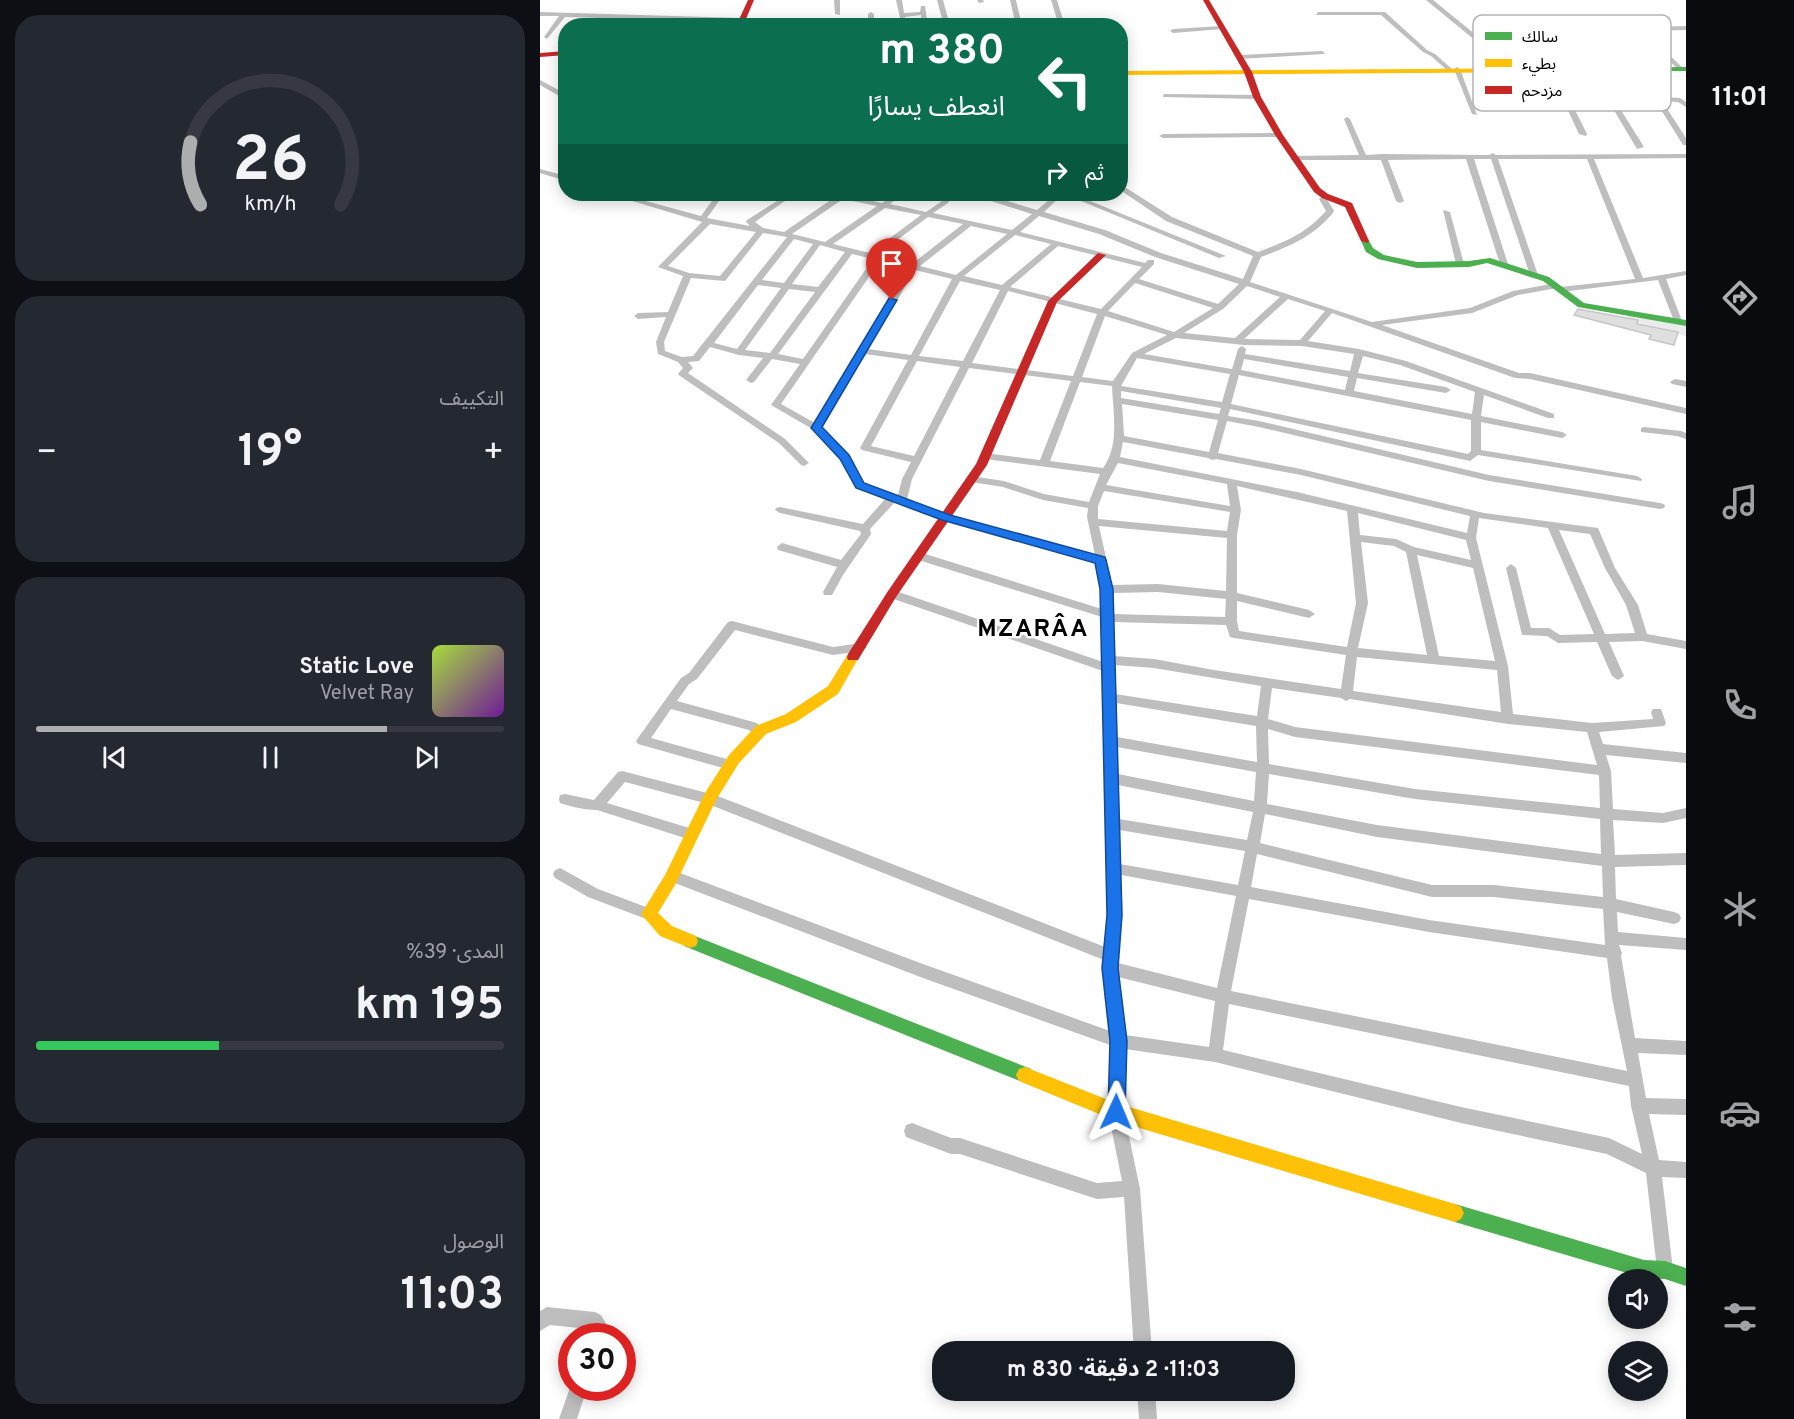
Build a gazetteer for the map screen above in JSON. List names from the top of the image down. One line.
{"districts":["MZARÂA"],"legend":["سالك","بطيء","مزدحم"],"page":{"tabs":"11:01","turn":["380 m","انعطف يسارًا"],"then":"ثم","tile":["التكييف",["المدى · 39%","195 km"],["الوصول","11:03"]],"heat":["−","19°","+"],"song":["Static Love","Velvet Ray"],"limit":"30","trip":"11:03 · 2 دقيقة · 830 m","gauge":["26","km/h"]}}
